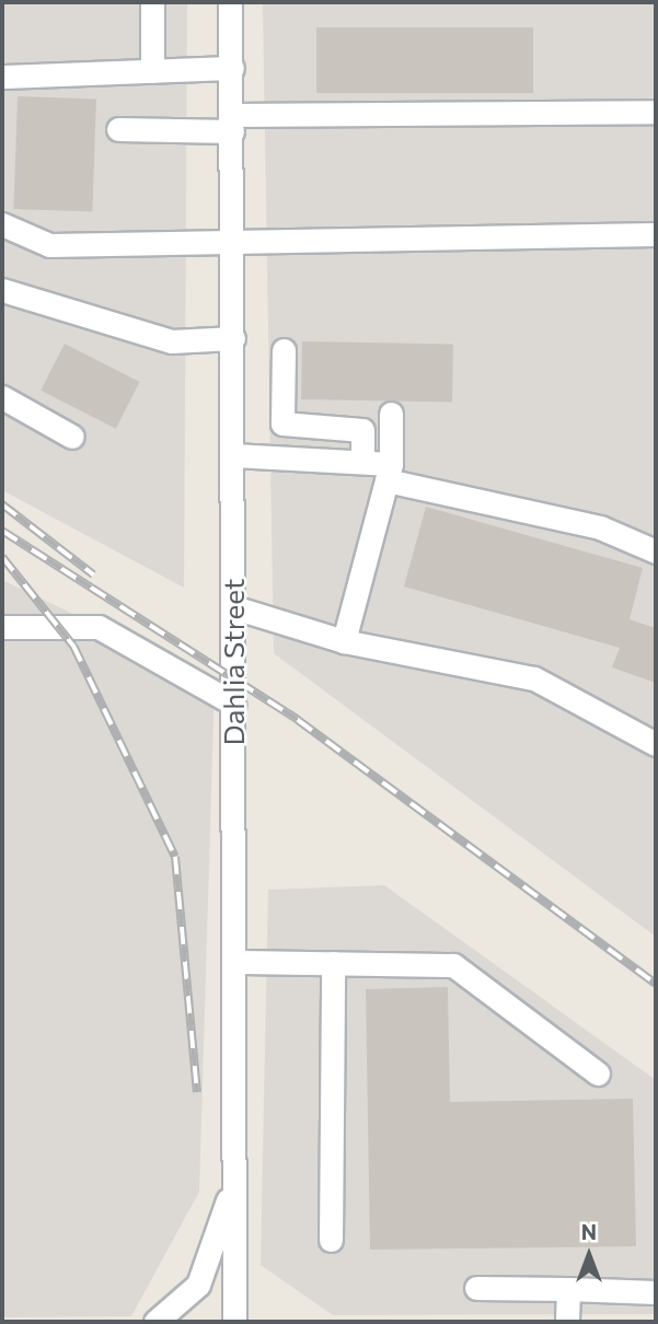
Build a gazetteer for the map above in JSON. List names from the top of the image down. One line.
{"streets":{"street":["Dahlia Street"]},"north":"top"}
